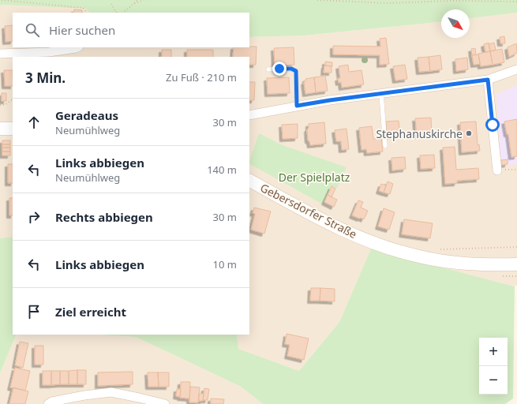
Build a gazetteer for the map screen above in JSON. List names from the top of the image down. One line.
{"streets":{"main road":["Gebersdorfer Straße"]},"parks":["Der Spielplatz"],"places":["Stephanuskirche"],"north":"bottom right","page":{"search":"Hier suchen","heading":["3 Min.","Zu Fuß · 210 m"],"list":[["Geradeaus","Neumühlweg","30 m"],["Links abbiegen","Neumühlweg","140 m"],["Rechts abbiegen","30 m"],["Links abbiegen","10 m"],"Ziel erreicht"],"map_buttons":["+","−"]}}
